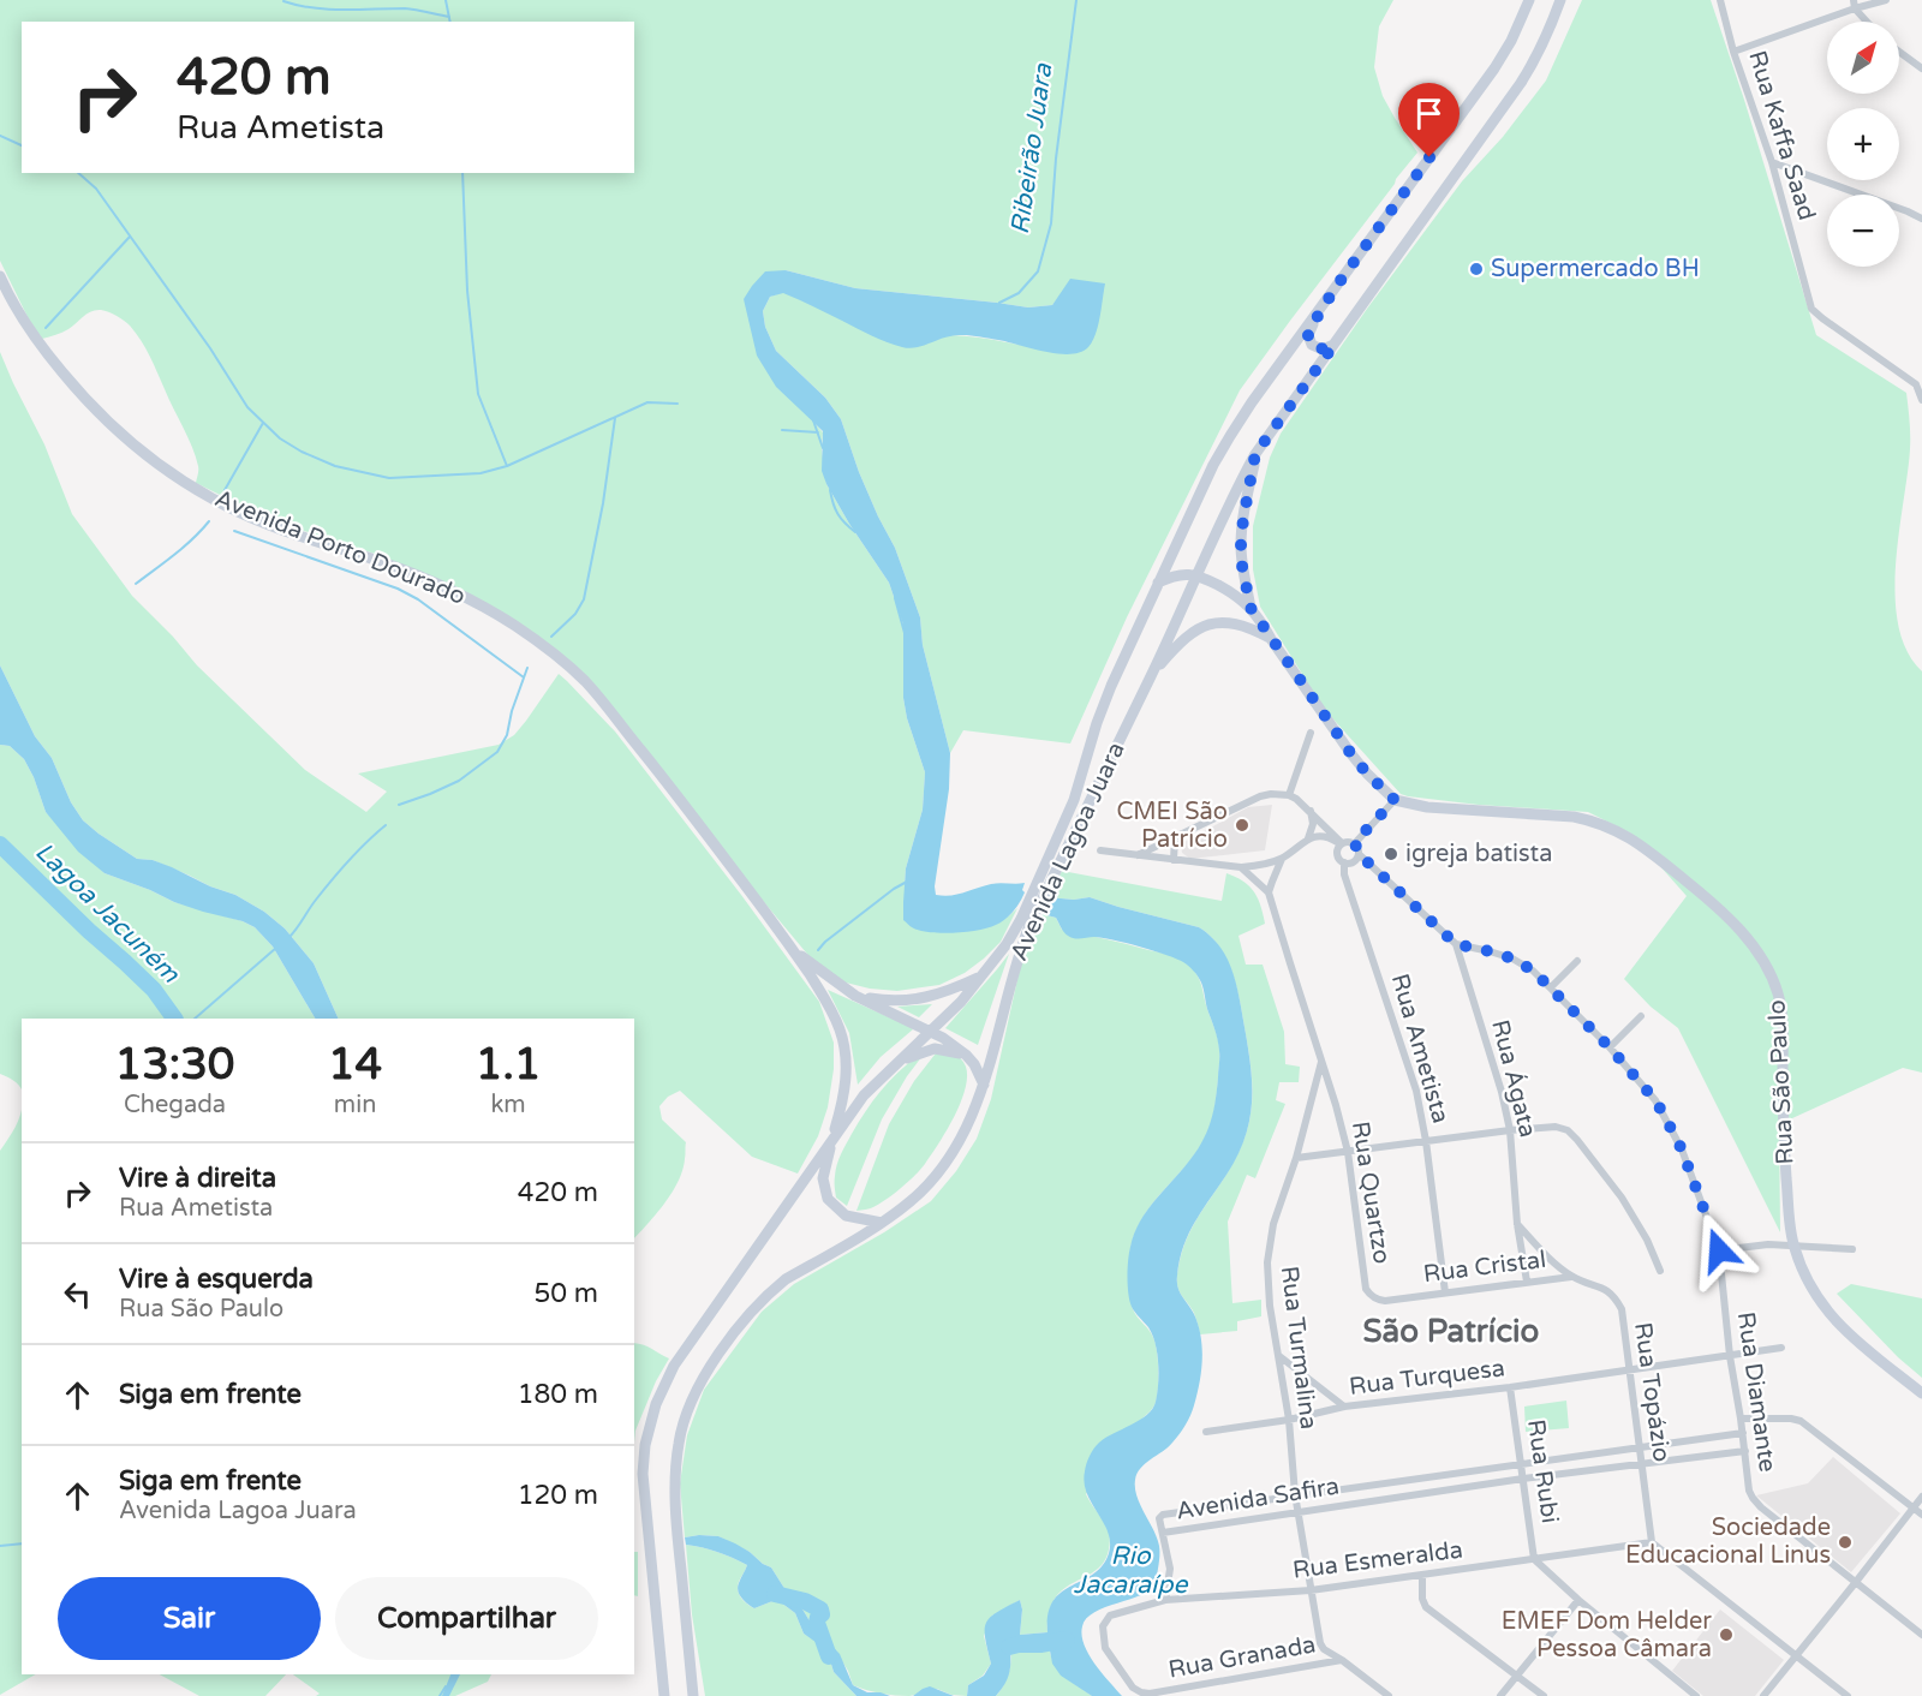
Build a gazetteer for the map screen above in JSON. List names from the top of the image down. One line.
{"streets":{"main road":["Avenida Porto Dourado","Avenida Lagoa Juara","Rua São Paulo"],"street":["Rua Kaffa Saad","Rua Ametista","Rua Ágata","Rua Quartzo","Rua Cristal","Rua Turmalina","Rua Turquesa","Rua Topázio","Rua Diamante","Rua Rubi","Avenida Safira","Rua Esmeralda","Rua Granada"]},"crossings":[["Rua Ametista","Rua Cristal"],["Rua Ágata","Rua Cristal"],["Rua Ágata","Rua Diamante"],["Rua Quartzo","Rua Cristal"],["Rua Quartzo","Rua Turmalina"],["Rua Cristal","Rua Topázio"],["Rua Turmalina","Rua Turquesa"],["Rua Turmalina","Avenida Safira"],["Rua Turmalina","Rua Esmeralda"],["Rua Turmalina","Rua Granada"],["Rua Turquesa","Rua Topázio"],["Rua Turquesa","Rua Diamante"],["Rua Turquesa","Rua Rubi"],["Rua Topázio","Avenida Safira"],["Rua Topázio","Rua Esmeralda"],["Rua Diamante","Avenida Safira"],["Rua Rubi","Avenida Safira"],["Rua Rubi","Rua Esmeralda"],["Rua Esmeralda","Rua Granada"]],"districts":["São Patrício"],"water":["Ribeirão Juara","Lagoa Jacuném","Rio Jacaraípe"],"places":["Supermercado BH","CMEI São Patrício","igreja batista","Sociedade Educacional Linus","EMEF Dom Helder Pessoa Câmara"],"north":"top right","page":{"map_buttons":["+","−"],"turn":["420 m","Rua Ametista"],"eta":["13:30","Chegada","14","min","1.1","km"],"list":[{"name":"Vire à direita","note":"Rua Ametista","value":"420 m"},{"name":"Vire à esquerda","note":"Rua São Paulo","value":"50 m"},{"name":"Siga em frente","value":"180 m"},{"name":"Siga em frente","note":"Avenida Lagoa Juara","value":"120 m"}],"buttons":["Sair","Compartilhar"]}}
